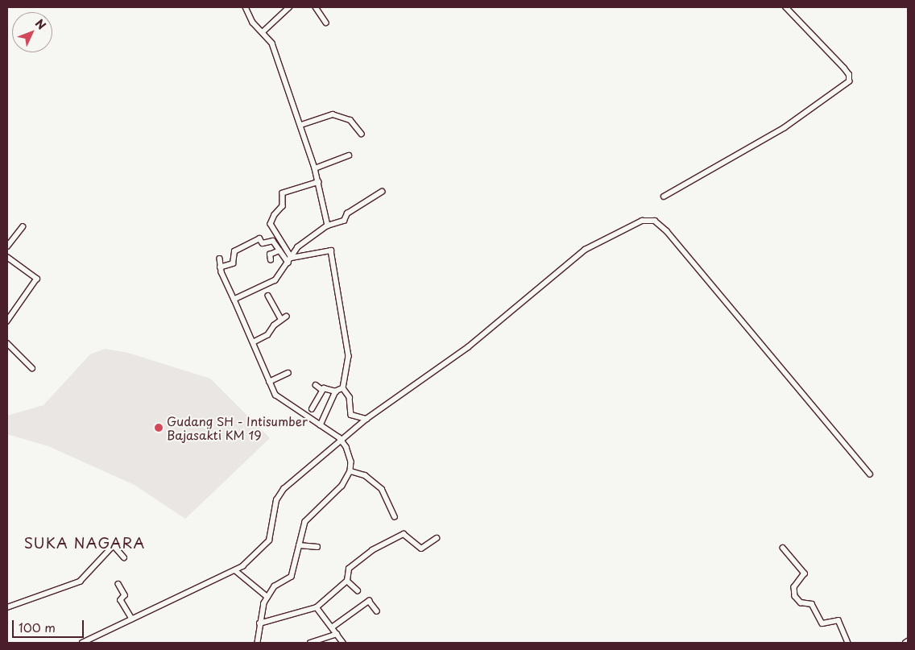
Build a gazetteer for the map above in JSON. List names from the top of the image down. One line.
{"districts":["SUKA NAGARA"],"places":["Gudang SH - Intisumber Bajasakti KM 19"],"scale_bar":"100 m","north":"top right"}
